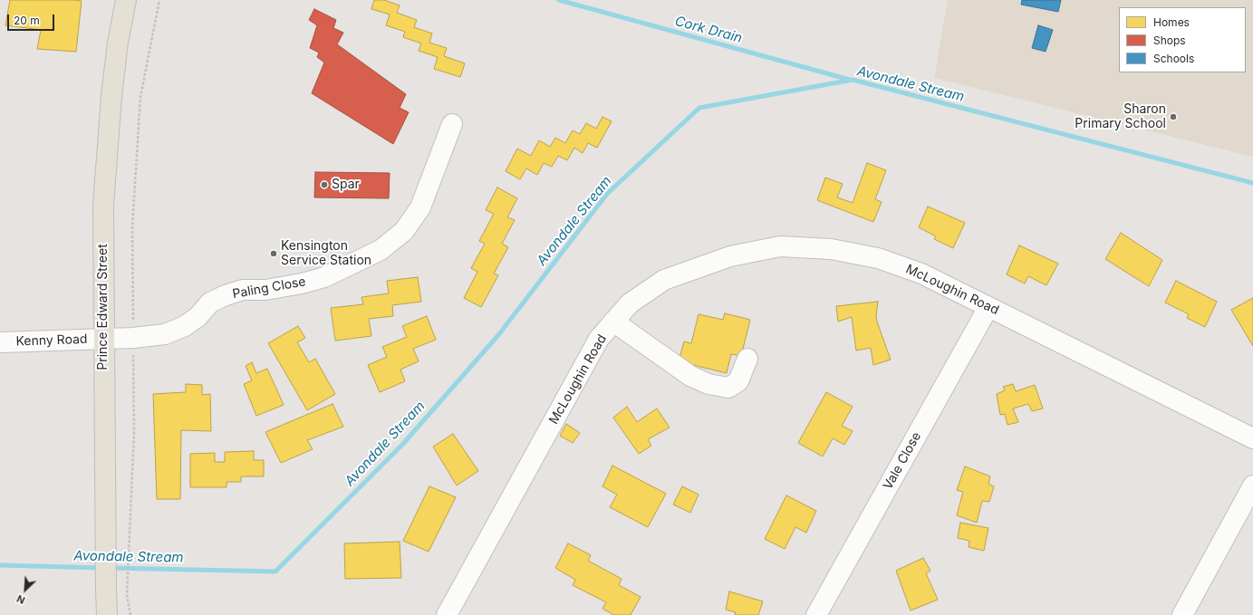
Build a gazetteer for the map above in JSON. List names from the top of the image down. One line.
{"streets":{"main road":["Prince Edward Street"],"street":["Paling Close","McLoughin Road","Kenny Road","Vale Close"]},"crossings":[["Paling Close","Prince Edward Street"],["Paling Close","Kenny Road"],["McLoughin Road","Vale Close"],["Prince Edward Street","Kenny Road"]],"water":["Cork Drain","Avondale Stream"],"places":["Sharon Primary School","Spar","Kensington Service Station"],"legend":["Homes","Shops","Schools"],"scale_bar":"20 m","north":"bottom left"}
